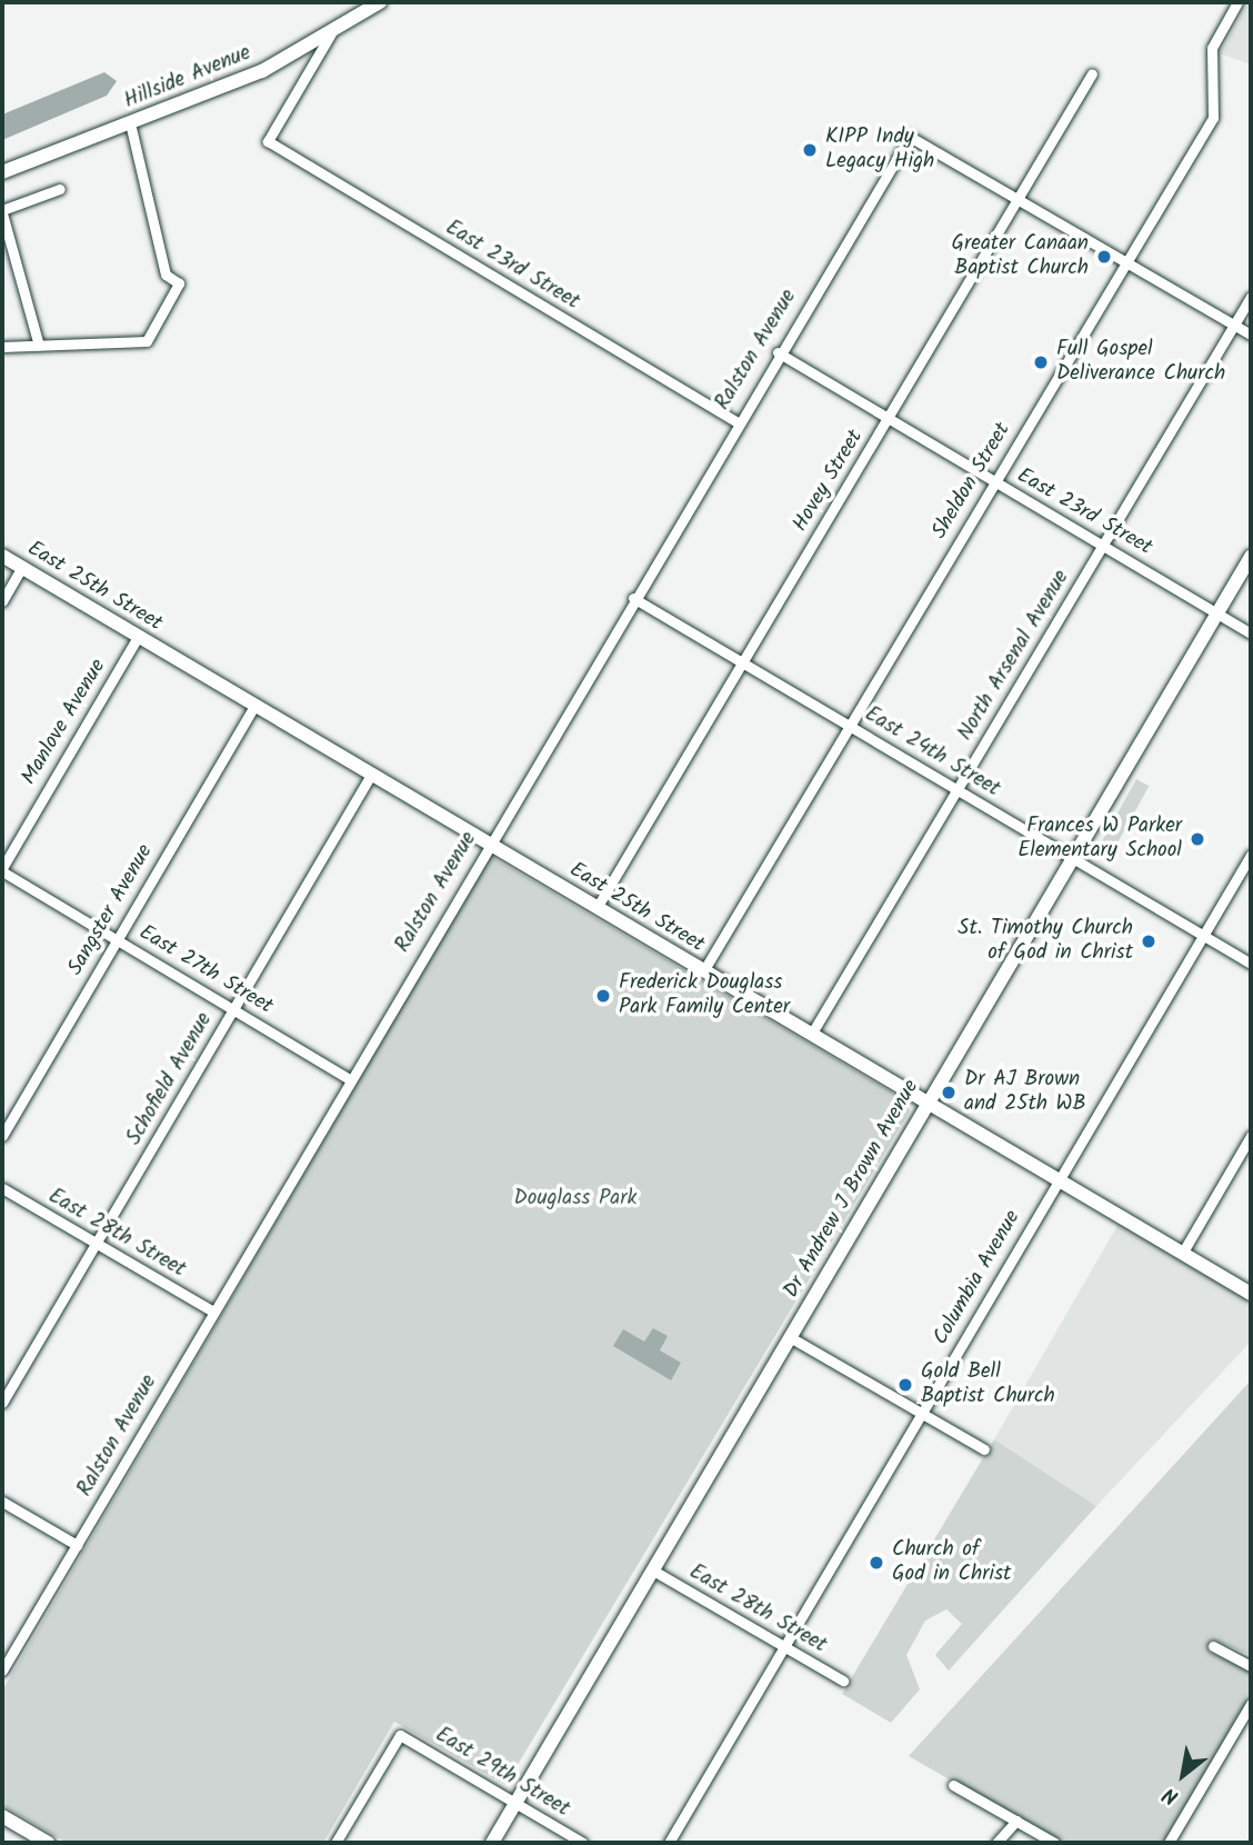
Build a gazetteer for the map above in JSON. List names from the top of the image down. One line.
{"streets":{"street":["Hillside Avenue","East 23rd Street","Ralston Avenue","Hovey Street","Sheldon Street","East 25th Street","North Arsenal Avenue","Manlove Avenue","East 24th Street","Sangster Avenue","East 27th Street","Schofield Avenue","Dr Andrew J Brown Avenue","East 28th Street","Columbia Avenue","East 29th Street"]},"crossings":[["Hillside Avenue","East 23rd Street"],["East 23rd Street","Ralston Avenue"],["East 23rd Street","Hovey Street"],["East 23rd Street","Sheldon Street"],["East 23rd Street","North Arsenal Avenue"],["East 23rd Street","Dr Andrew J Brown Avenue"],["Ralston Avenue","Hovey Street"],["Ralston Avenue","East 25th Street"],["Ralston Avenue","East 24th Street"],["Ralston Avenue","East 27th Street"],["Ralston Avenue","East 28th Street"],["Hovey Street","East 25th Street"],["Hovey Street","East 24th Street"],["Sheldon Street","East 25th Street"],["Sheldon Street","East 24th Street"],["East 25th Street","North Arsenal Avenue"],["East 25th Street","Manlove Avenue"],["East 25th Street","Sangster Avenue"],["East 25th Street","Schofield Avenue"],["East 25th Street","Dr Andrew J Brown Avenue"],["East 25th Street","Columbia Avenue"],["North Arsenal Avenue","East 24th Street"],["Manlove Avenue","East 27th Street"],["East 24th Street","Dr Andrew J Brown Avenue"],["East 24th Street","Columbia Avenue"],["Sangster Avenue","East 27th Street"],["East 27th Street","Schofield Avenue"],["Schofield Avenue","East 28th Street"],["Dr Andrew J Brown Avenue","East 28th Street"],["Dr Andrew J Brown Avenue","East 29th Street"],["East 28th Street","Columbia Avenue"]],"parks":["Douglass Park"],"places":["KIPP Indy Legacy High","Greater Canaan Baptist Church","Full Gospel Deliverance Church","Frances W Parker Elementary School","St. Timothy Church of God in Christ","Frederick Douglass Park Family Center","Dr AJ Brown and 25th WB","Gold Bell Baptist Church","Church of God in Christ"],"north":"bottom left"}
